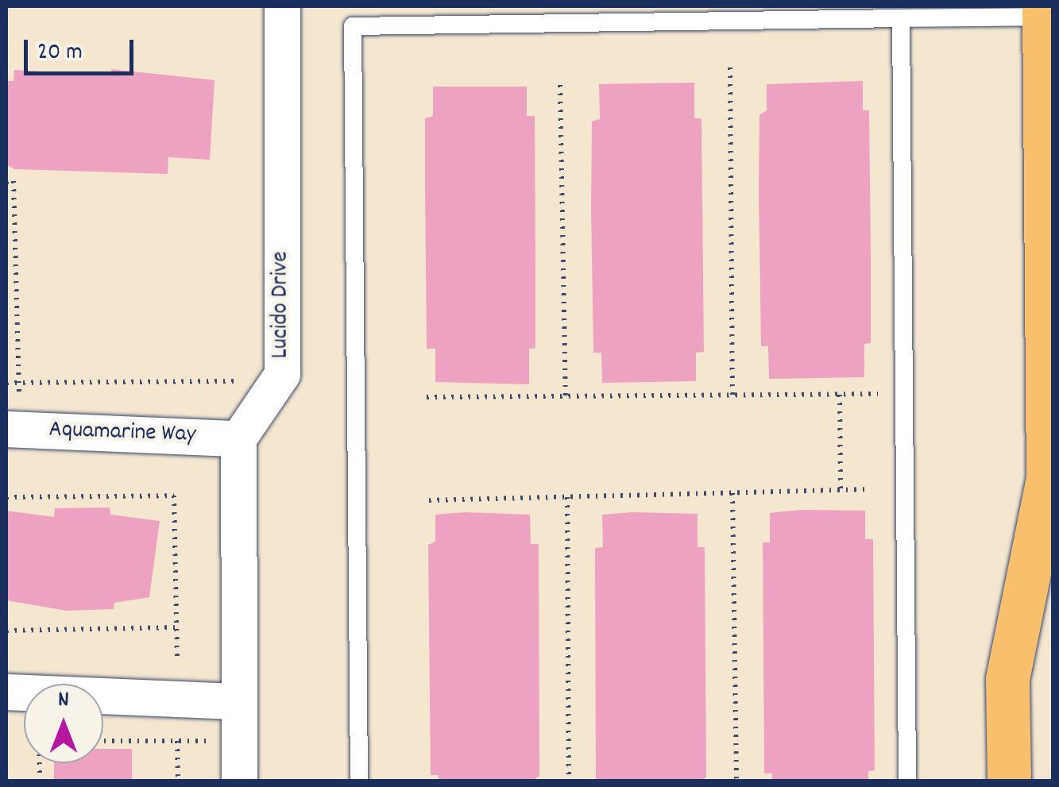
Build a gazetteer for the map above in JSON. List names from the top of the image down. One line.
{"streets":{"street":["Lucido Drive","Aquamarine Way"]},"crossings":[["Lucido Drive","Aquamarine Way"]],"scale_bar":"20 m","north":"top"}
